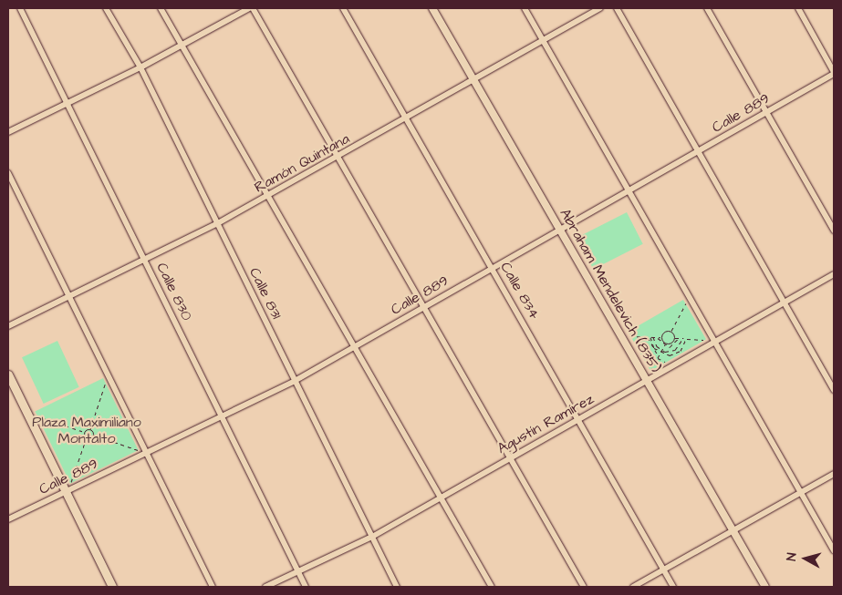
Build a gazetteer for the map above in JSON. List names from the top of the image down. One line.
{"streets":{"street":["Calle 889","Ramón Quintana","Calle 834","Abraham Mendelevich (835)","Calle 830","Calle 831","Agustín Ramírez"]},"crossings":[["Calle 889","Calle 834"],["Calle 889","Abraham Mendelevich (835)"],["Calle 889","Calle 830"],["Calle 889","Calle 831"],["Ramón Quintana","Calle 834"],["Ramón Quintana","Abraham Mendelevich (835)"],["Ramón Quintana","Calle 830"],["Ramón Quintana","Calle 831"],["Calle 834","Agustín Ramírez"],["Abraham Mendelevich (835)","Agustín Ramírez"],["Calle 830","Agustín Ramírez"],["Calle 831","Agustín Ramírez"]],"parks":["Plaza Maximiliano Montalto"],"north":"left"}
